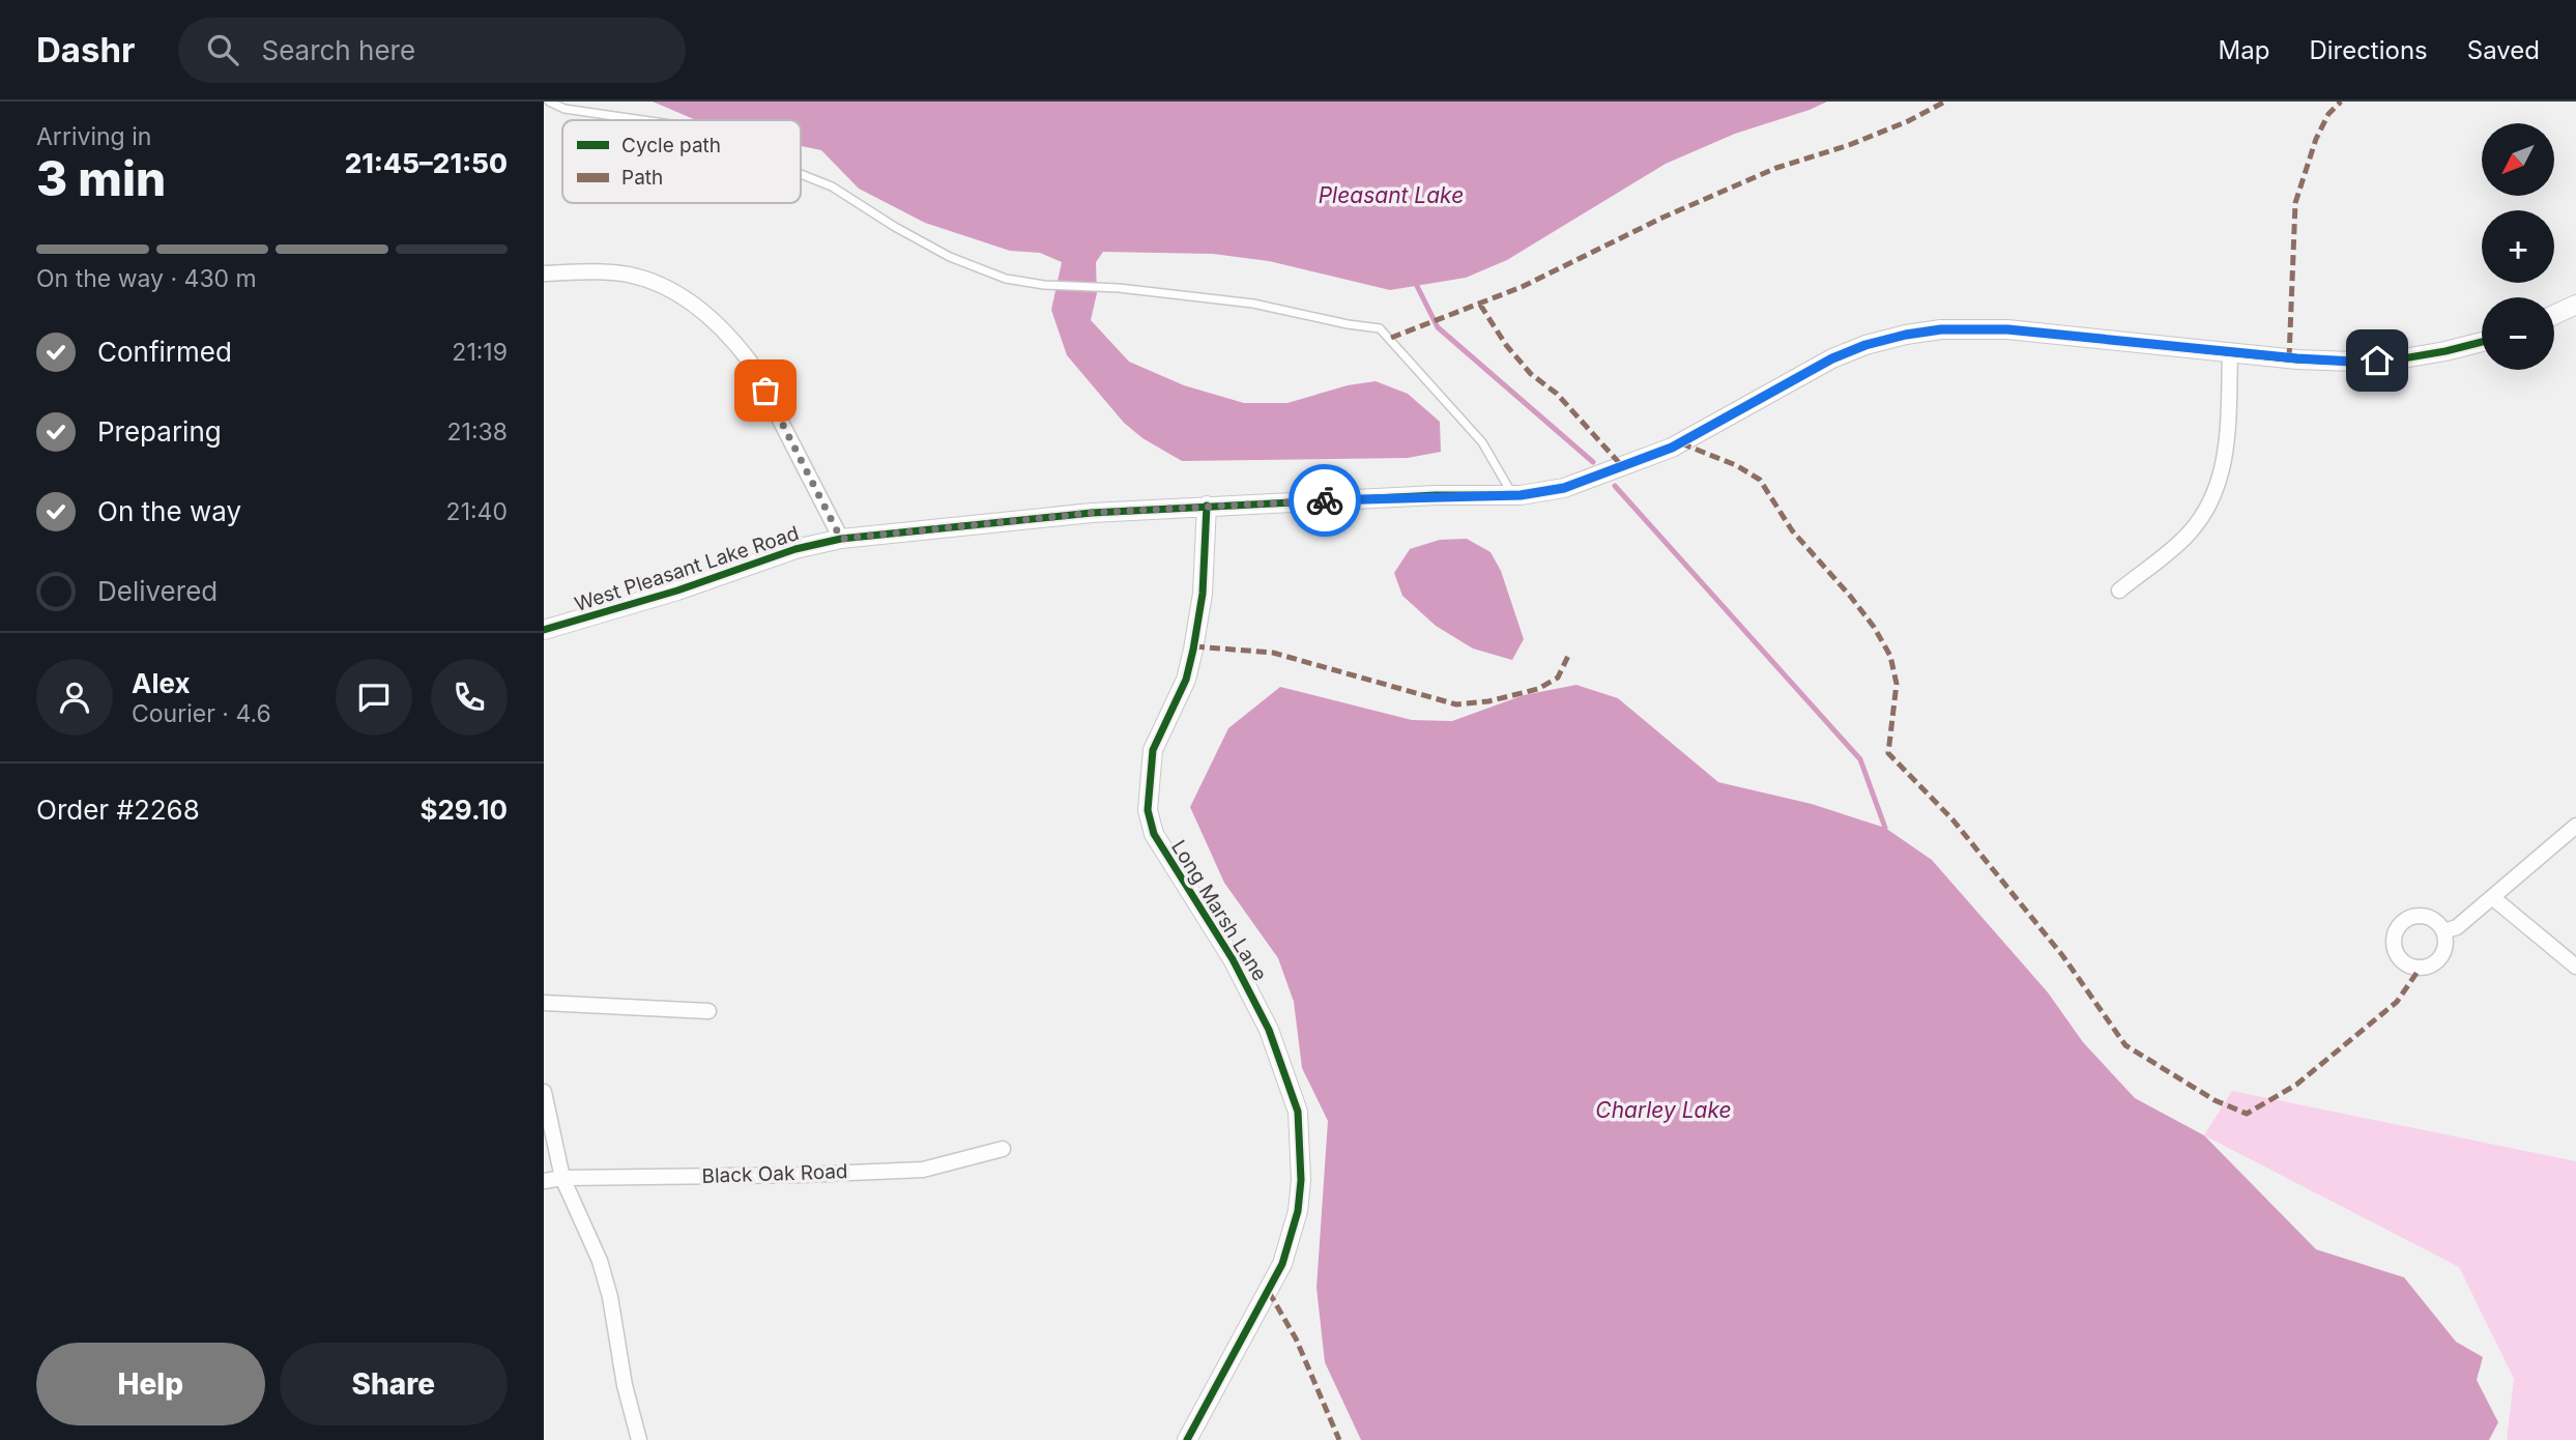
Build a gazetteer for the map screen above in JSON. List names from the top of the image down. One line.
{"streets":{"street":["West Pleasant Lake Road","Long Marsh Lane","Black Oak Road"]},"crossings":[["West Pleasant Lake Road","Long Marsh Lane"]],"water":["Pleasant Lake","Charley Lake"],"legend":["Cycle path","Path"],"north":"bottom left","page":{"header":"Dashr","search":"Search here","nav":["Map","Directions","Saved"],"heading":["3 min","Arriving in","21:45–21:50"],"panel":["Alex","Courier · 4.6","Order #2268","$29.10"],"map_buttons":["+","−"],"bar":"On the way · 430 m","list":[["Confirmed","21:19"],["Preparing","21:38"],["On the way","21:40"],"Delivered"],"buttons":["Help","Share"]}}
